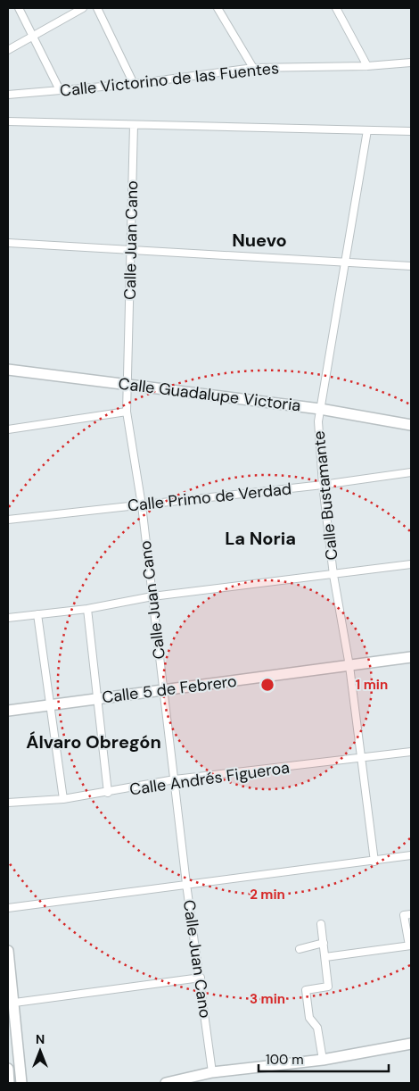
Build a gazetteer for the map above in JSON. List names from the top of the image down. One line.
{"streets":{"street":["Calle Victorino de las Fuentes","Calle Juan Cano","Calle Guadalupe Victoria","Calle Bustamante","Calle Primo de Verdad","Calle 5 de Febrero","Calle Andrés Figueroa"]},"crossings":[["Calle Juan Cano","Calle Guadalupe Victoria"],["Calle Juan Cano","Calle Primo de Verdad"],["Calle Juan Cano","Calle 5 de Febrero"],["Calle Juan Cano","Calle Andrés Figueroa"],["Calle Guadalupe Victoria","Calle Bustamante"],["Calle Bustamante","Calle Primo de Verdad"],["Calle Bustamante","Calle 5 de Febrero"],["Calle Bustamante","Calle Andrés Figueroa"]],"districts":["Nuevo","La Noria","Álvaro Obregón"],"scale_bar":"100 m","north":"top","rings":["1 min","2 min","3 min"]}
